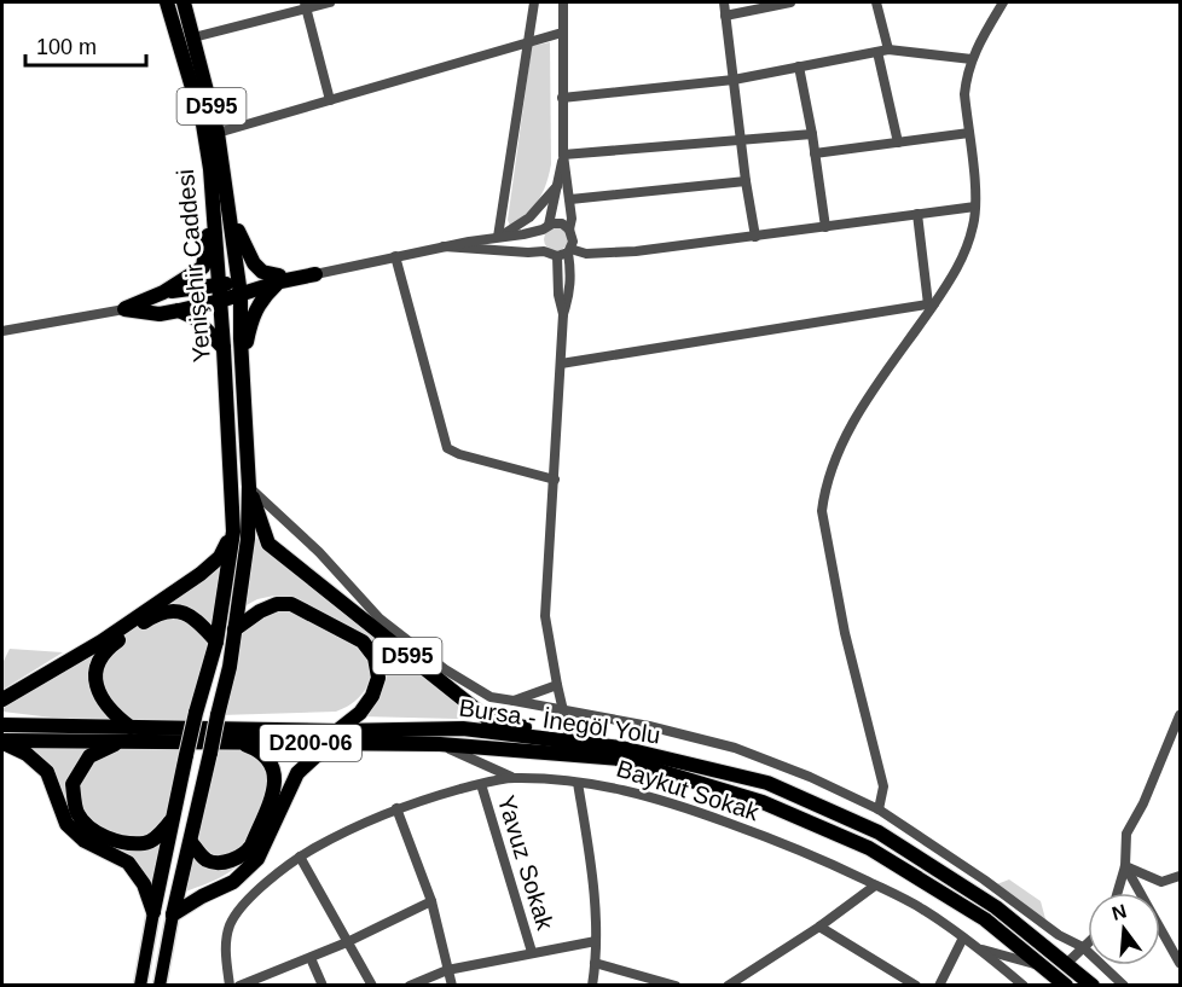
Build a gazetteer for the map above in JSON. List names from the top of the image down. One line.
{"streets":{"highway":["D595","Yenişehir Caddesi","Bursa - İnegöl Yolu","D200-06"],"street":["Baykut Sokak","Yavuz Sokak"]},"crossings":[["D595","Yenişehir Caddesi"],["D595","Bursa - İnegöl Yolu"],["Baykut Sokak","Yavuz Sokak"]],"scale_bar":"100 m","north":"top"}
